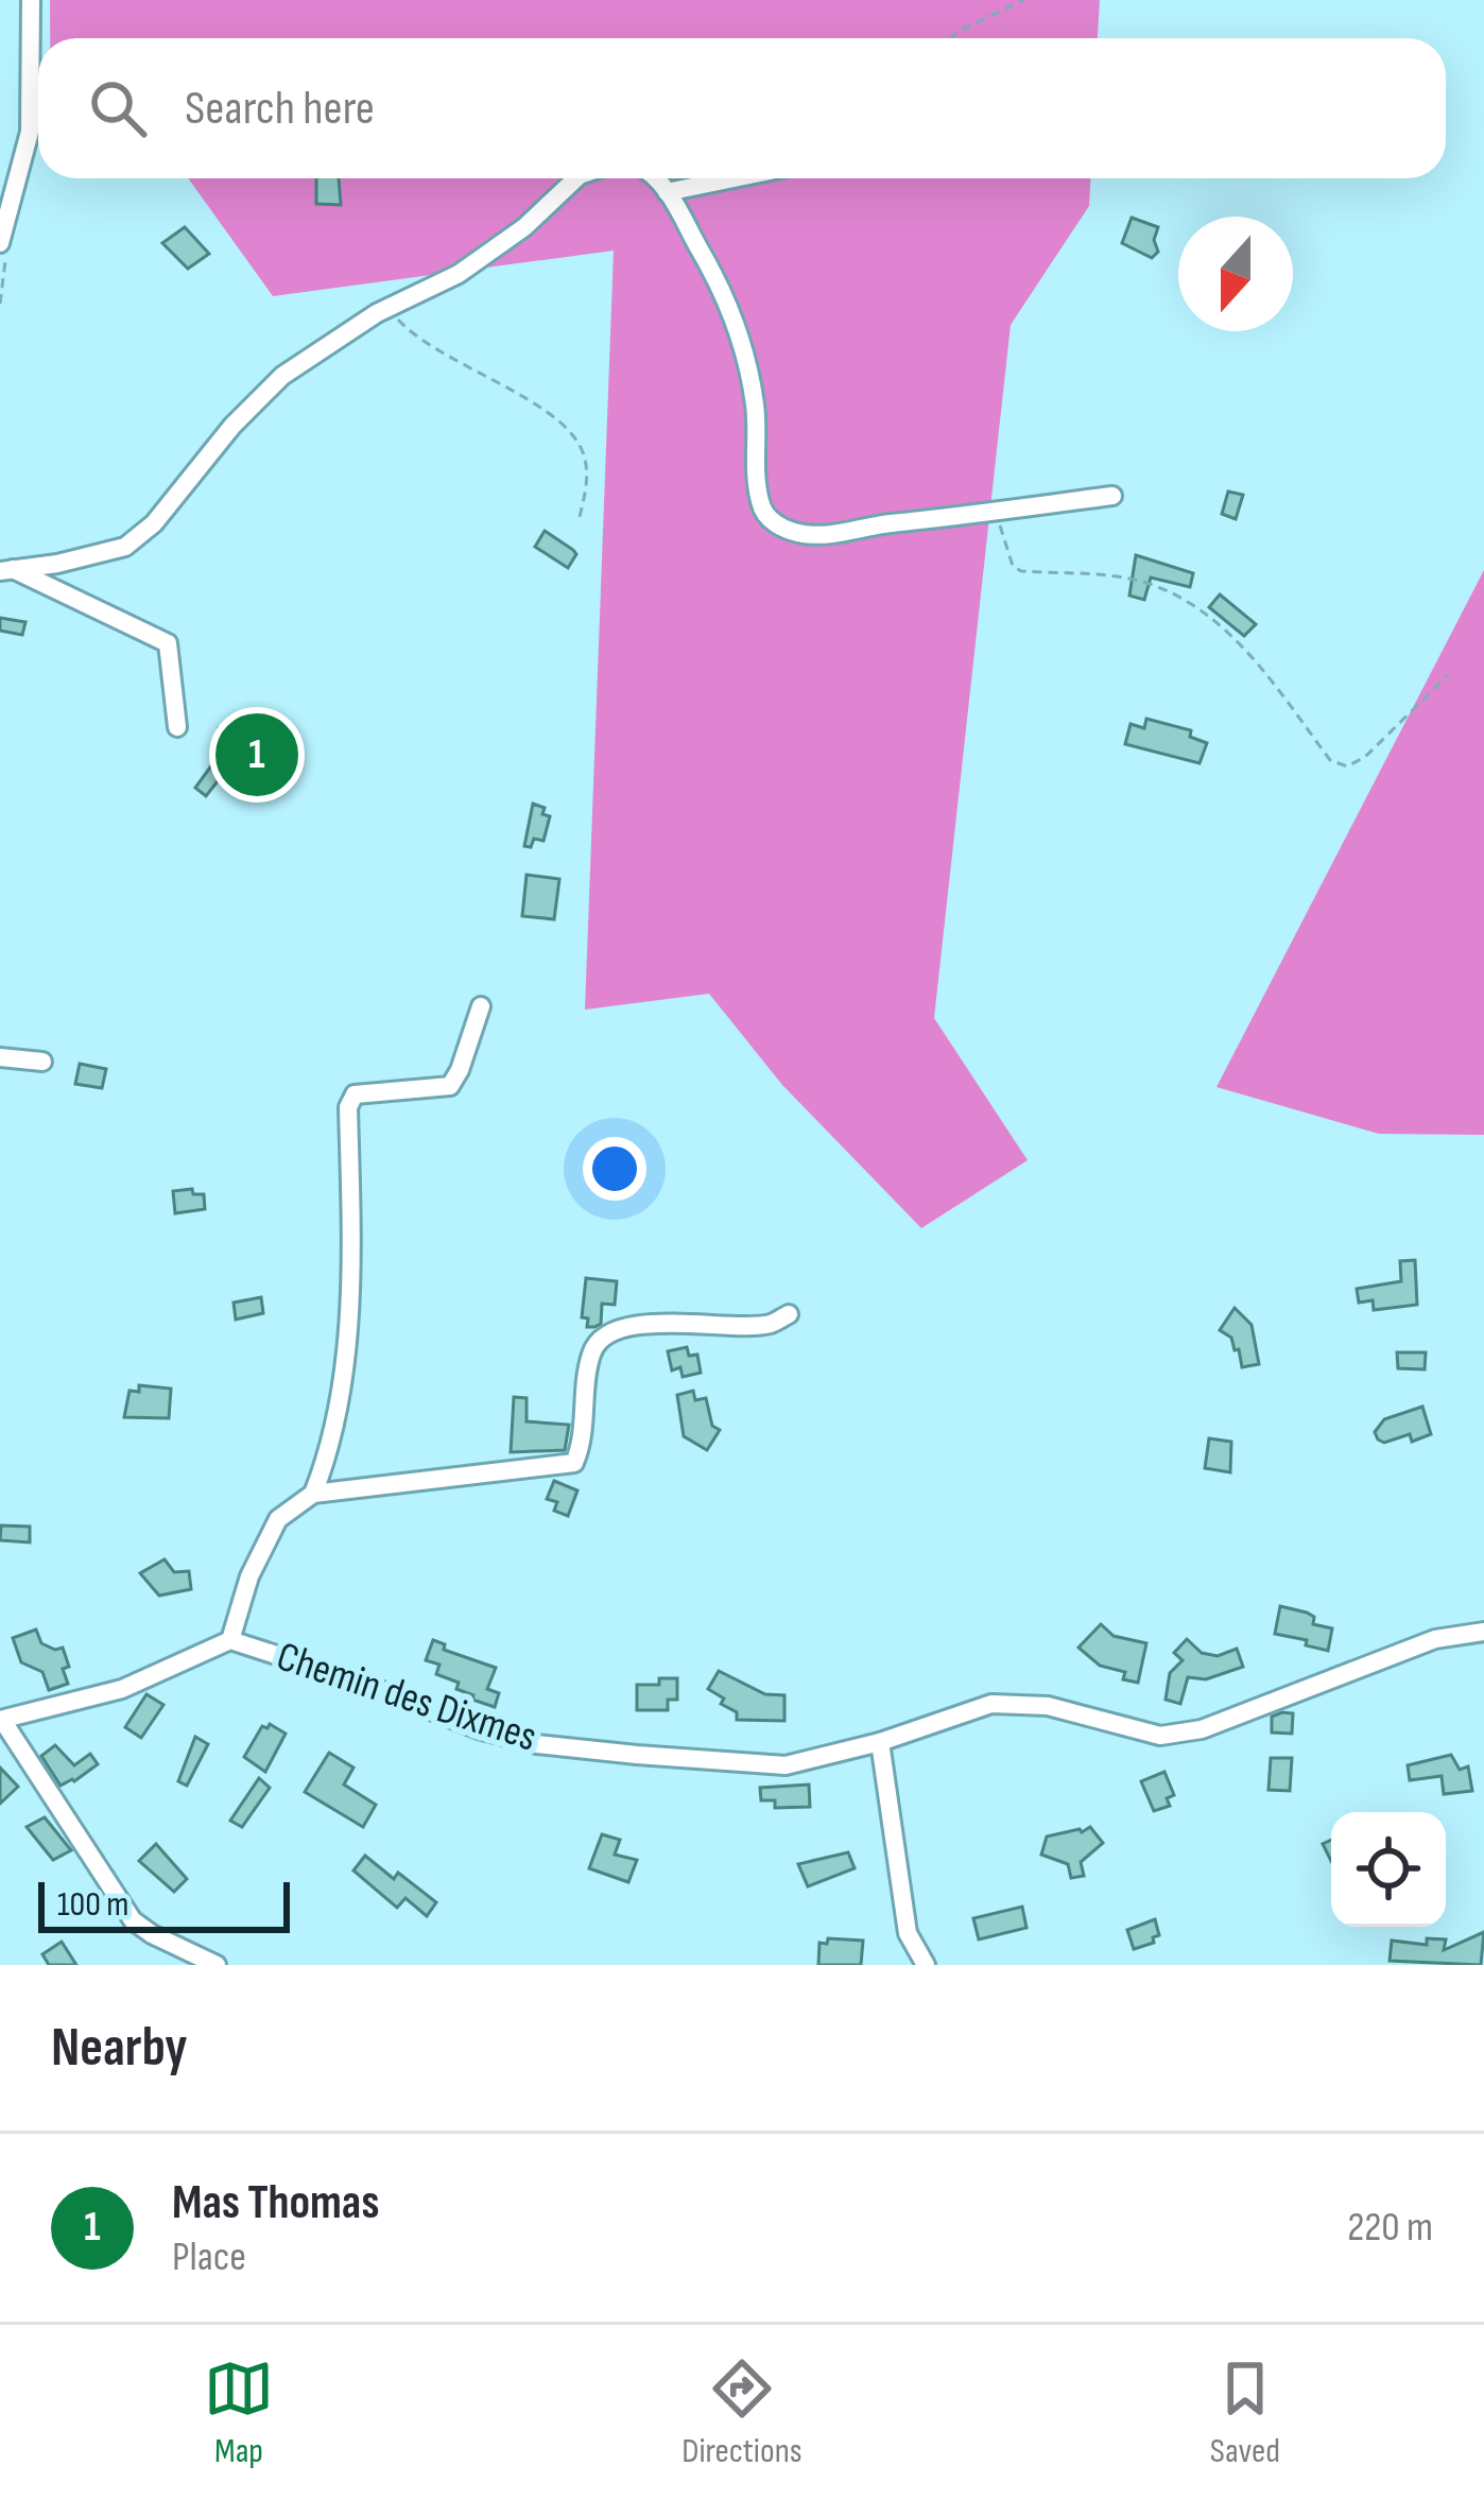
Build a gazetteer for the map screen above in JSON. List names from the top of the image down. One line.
{"streets":{"street":["Chemin des Dixmes"]},"scale_bar":"100 m","north":"bottom","page":{"search":"Search here","pins":"1","scale":"100 m","heading":"Nearby","list":[{"mark":"1","name":"Mas Thomas","note":"Place","value":"220 m"}],"nav":["Map","Directions","Saved"]}}
